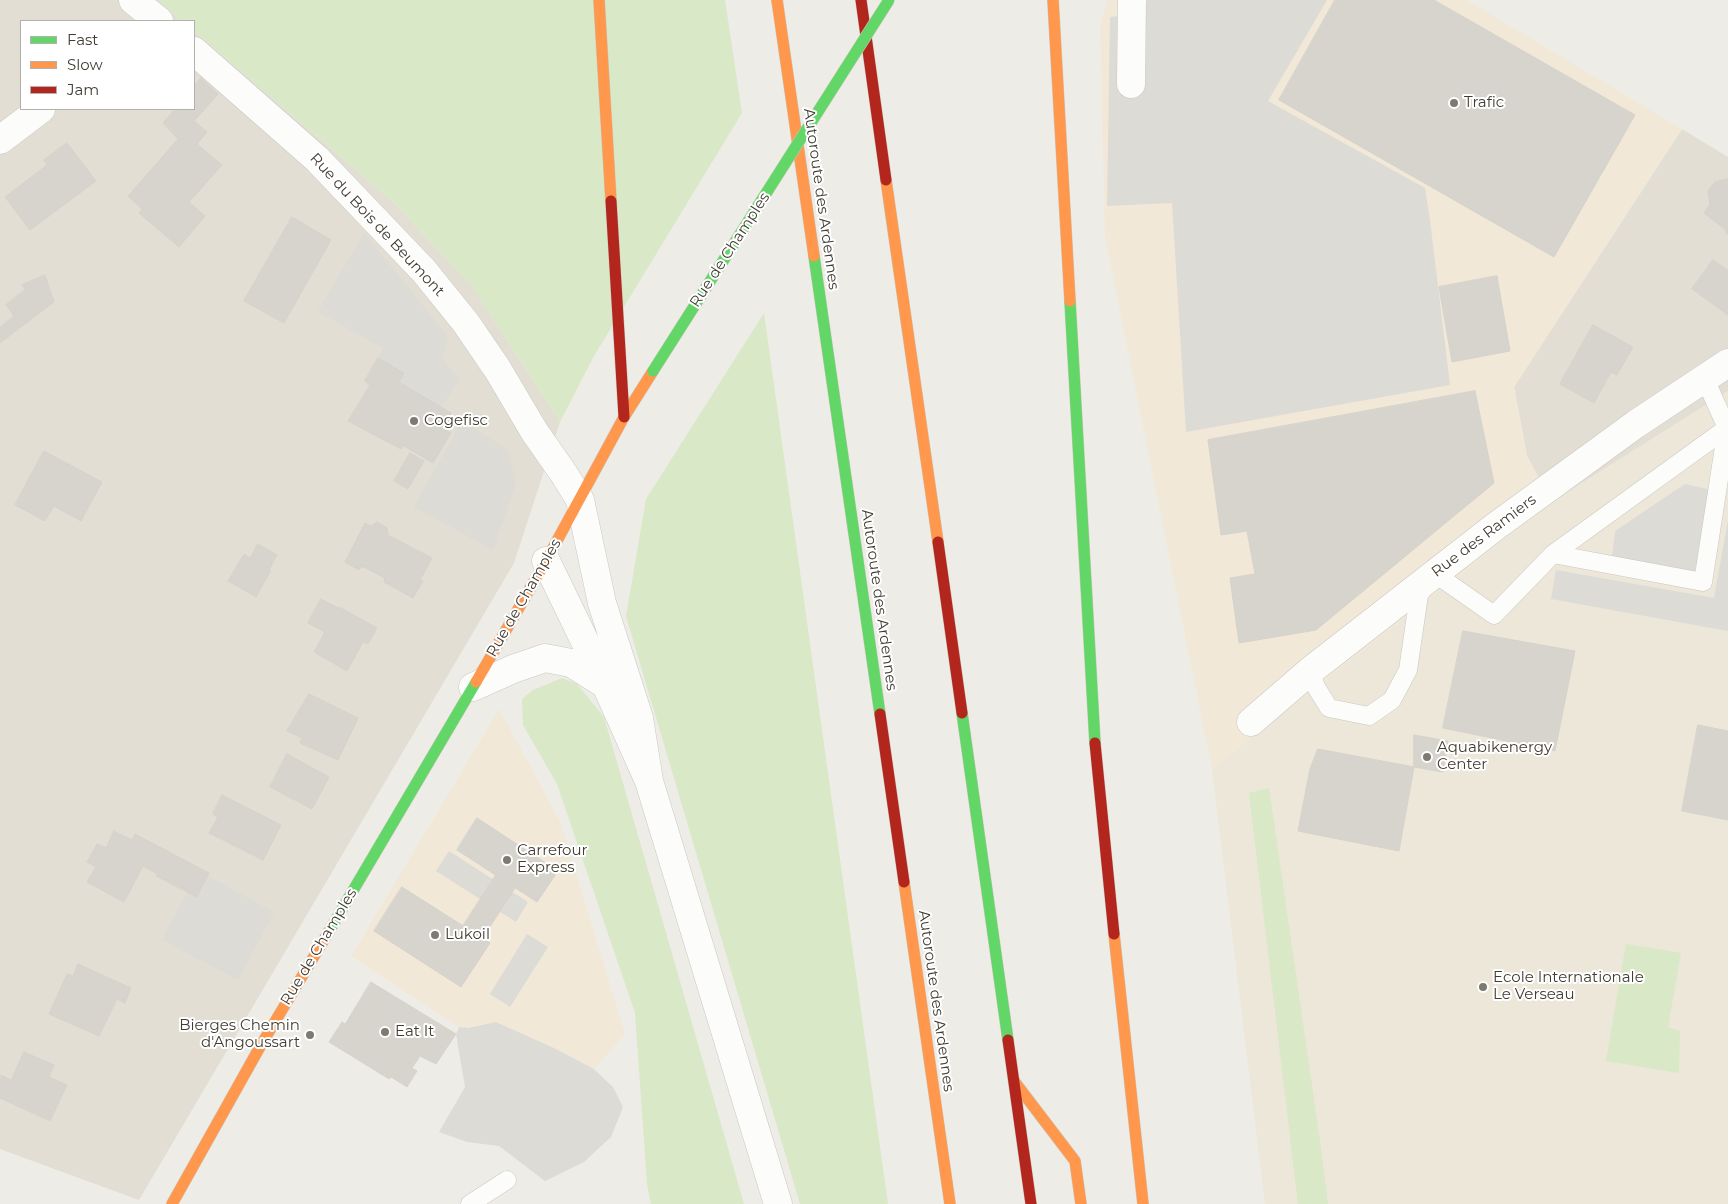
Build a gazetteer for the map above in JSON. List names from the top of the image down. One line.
{"streets":{"main road":["Autoroute des Ardennes","Rue de Champles"],"street":["Rue du Bois de Beumont","Rue des Ramiers"]},"crossings":[["Rue du Bois de Beumont","Rue de Champles"]],"places":["Trafic","Cogefisc","Aquabikenergy Center","Carrefour Express","Lukoil","Ecole Internationale Le Verseau","Eat It","Bierges Chemin d'Angoussart"],"legend":["Fast","Slow","Jam"]}
